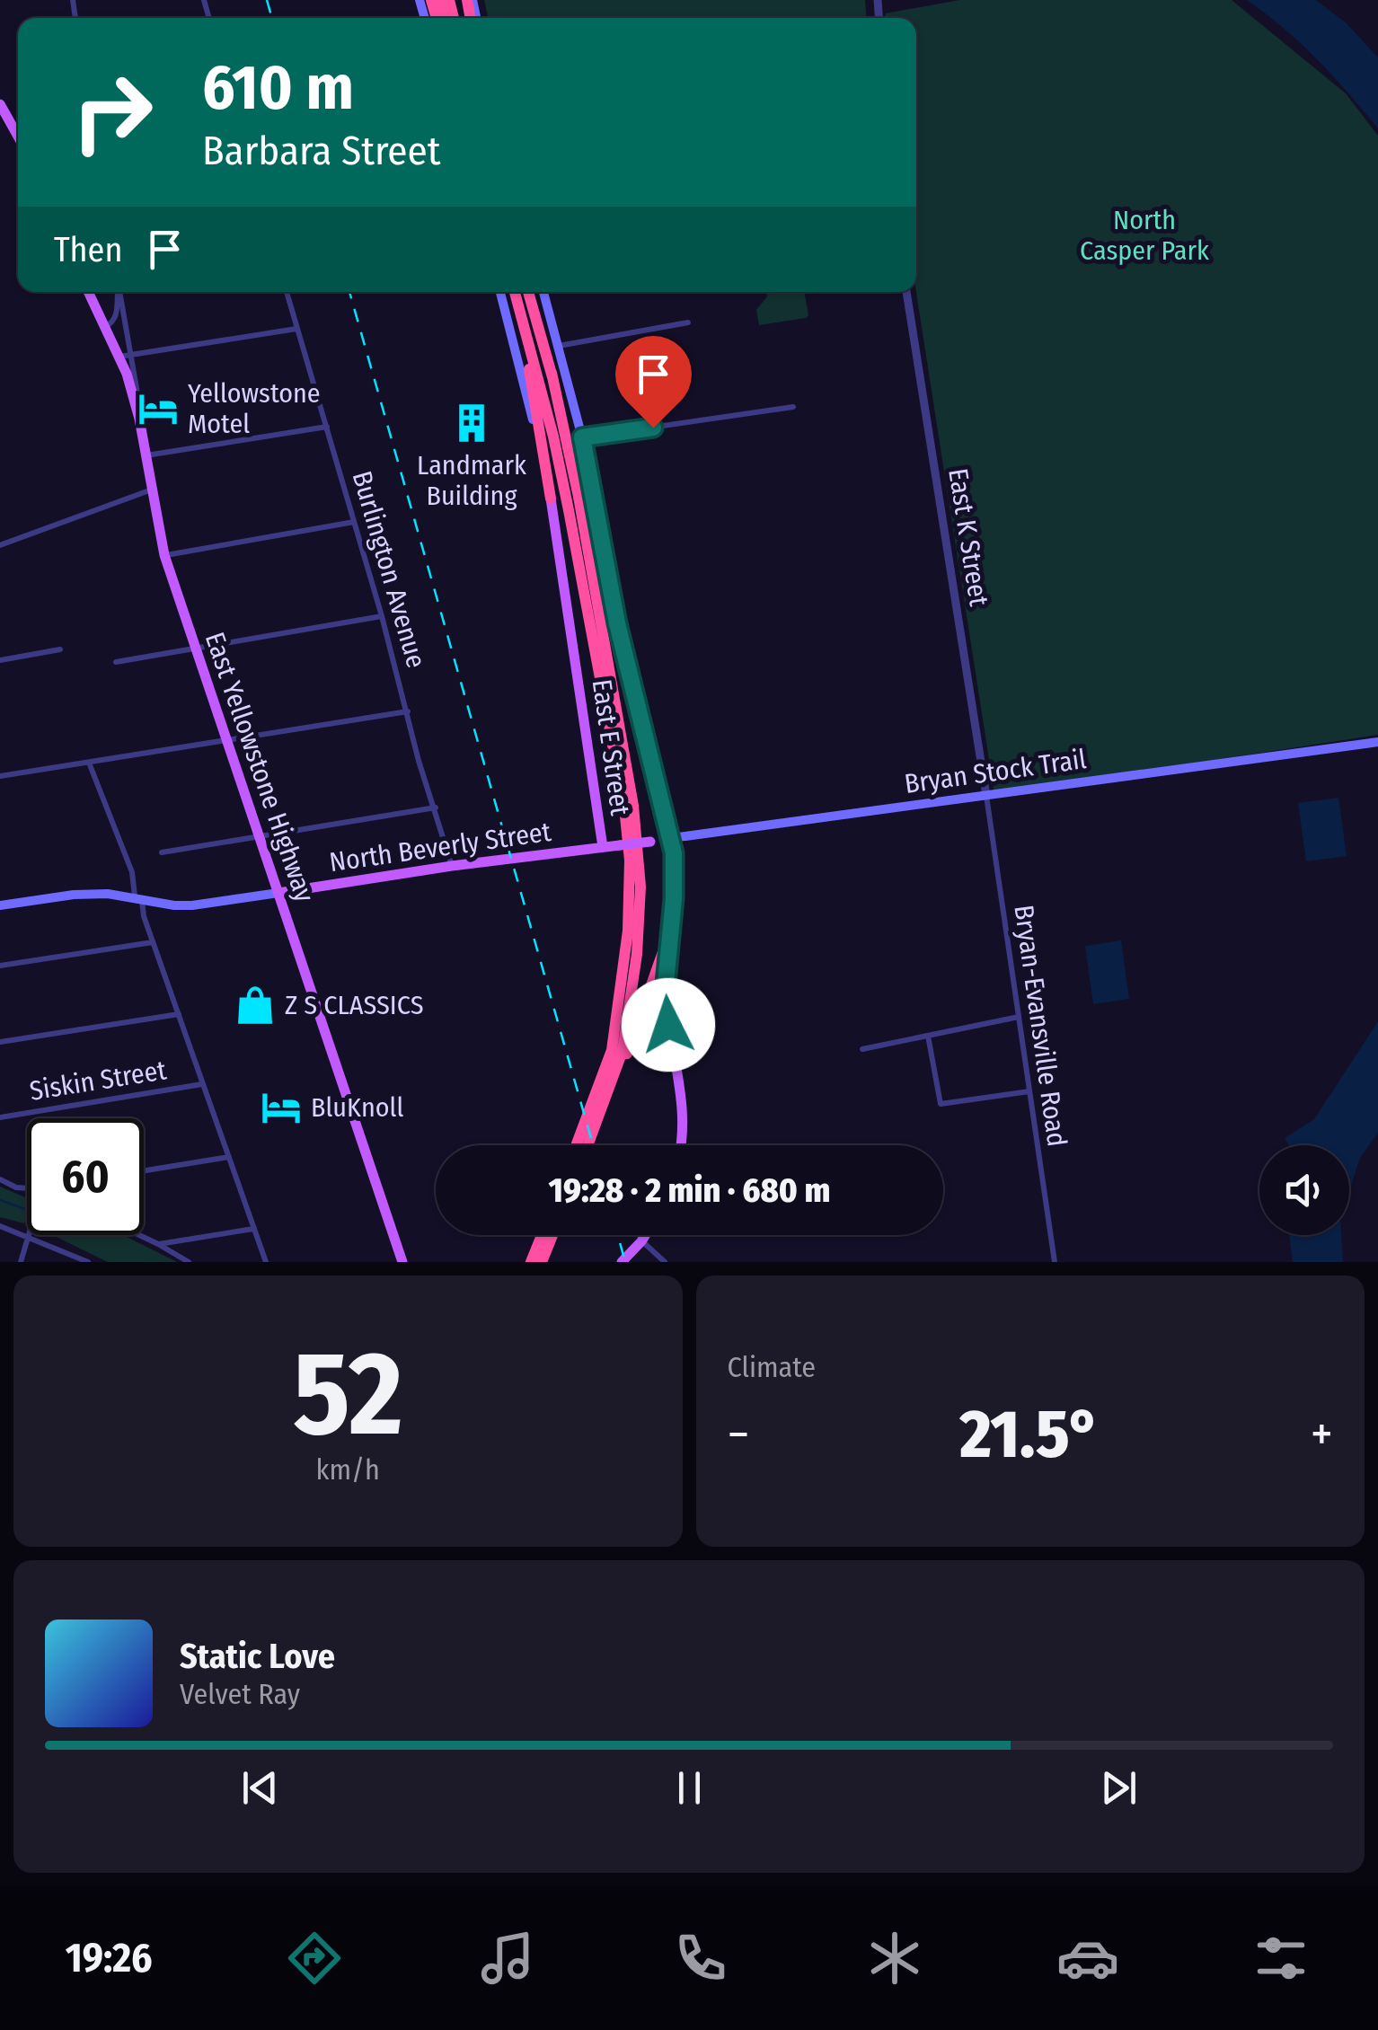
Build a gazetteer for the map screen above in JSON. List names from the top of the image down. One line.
{"streets":{"main road":["East E Street","East Yellowstone Highway","Bryan Stock Trail","North Beverly Street"],"street":["East K Street","Burlington Avenue","Bryan-Evansville Road","Siskin Street"]},"crossings":[["East K Street","Bryan Stock Trail"],["East K Street","Bryan-Evansville Road"],["Burlington Avenue","North Beverly Street"],["East E Street","North Beverly Street"],["East Yellowstone Highway","North Beverly Street"],["Bryan Stock Trail","North Beverly Street"],["Bryan Stock Trail","Bryan-Evansville Road"]],"parks":["North Casper Park"],"places":{"hotel":["Yellowstone Motel","BluKnoll"],"building":["Landmark Building"],"shop":["Z S CLASSICS"]},"page":{"turn":["610 m","Barbara Street"],"then":"Then","limit":"60","trip":"19:28 · 2 min · 680 m","tile":[["52","km/h"],"Climate"],"heat":["−","21.5°","+"],"song":["Static Love","Velvet Ray"],"tabs":"19:26"}}
